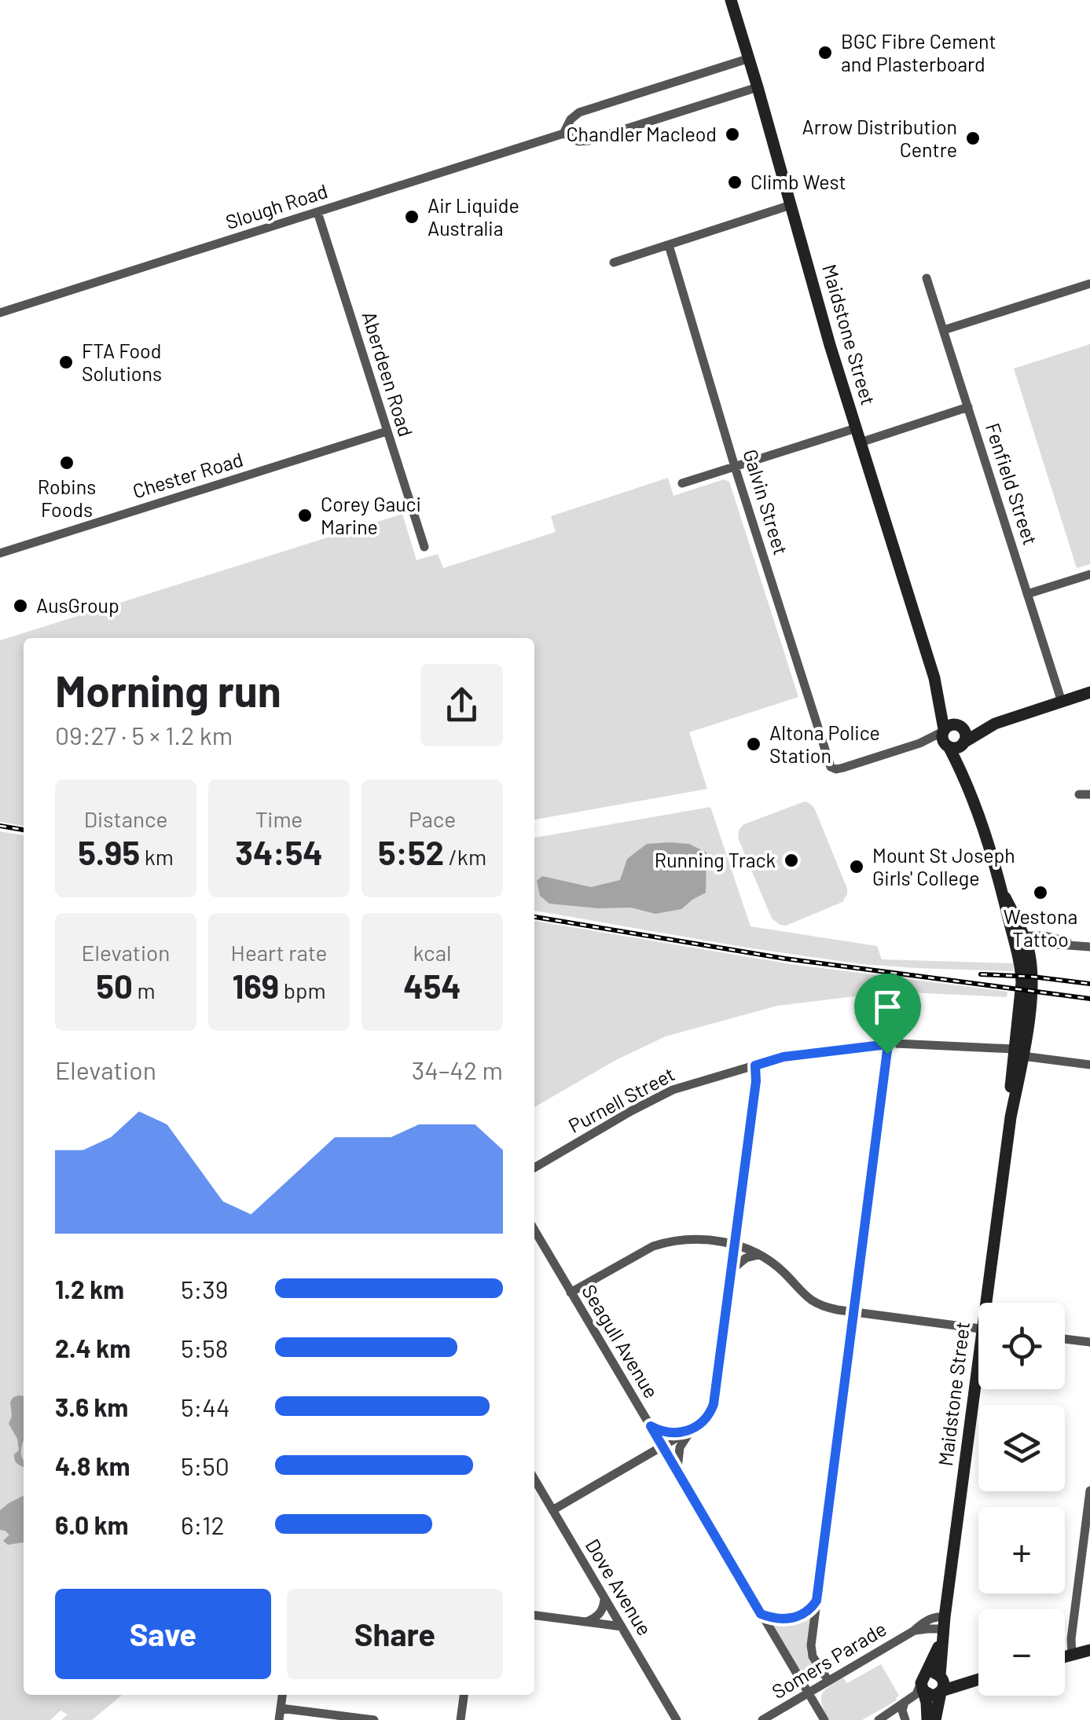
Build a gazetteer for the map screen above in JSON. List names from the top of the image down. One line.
{"streets":{"main road":["Maidstone Street"],"street":["Slough Road","Aberdeen Road","Chester Road","Fenfield Street","Galvin Street","Purnell Street","Seagull Avenue","Dove Avenue","Somers Parade"]},"crossings":[["Slough Road","Maidstone Street"],["Slough Road","Aberdeen Road"],["Maidstone Street","Galvin Street"],["Maidstone Street","Purnell Street"],["Maidstone Street","Somers Parade"],["Aberdeen Road","Chester Road"],["Seagull Avenue","Somers Parade"]],"places":["BGC Fibre Cement and Plasterboard","Chandler Macleod","Arrow Distribution Centre","Climb West","Air Liquide Australia","FTA Food Solutions","Robins Foods","Corey Gauci Marine","AusGroup","Altona Police Station","Running Track","Mount St Joseph Girls' College","Westona Tattoo"],"page":{"heading":["Morning run","09:27 · 5 × 1.2 km"],"stats":[["Distance","5.95 km"],["Time","34:54"],["Pace","5:52 /km"],["Elevation","50 m"],["Heart rate","169 bpm"],["kcal","454"]],"chart":["Elevation","34–42 m"],"list":[{"name":"1.2 km","note":"5:39"},{"name":"2.4 km","note":"5:58"},{"name":"3.6 km","note":"5:44"},{"name":"4.8 km","note":"5:50"},{"name":"6.0 km","note":"6:12"}],"map_buttons":["+","−"],"buttons":["Save","Share"]}}
